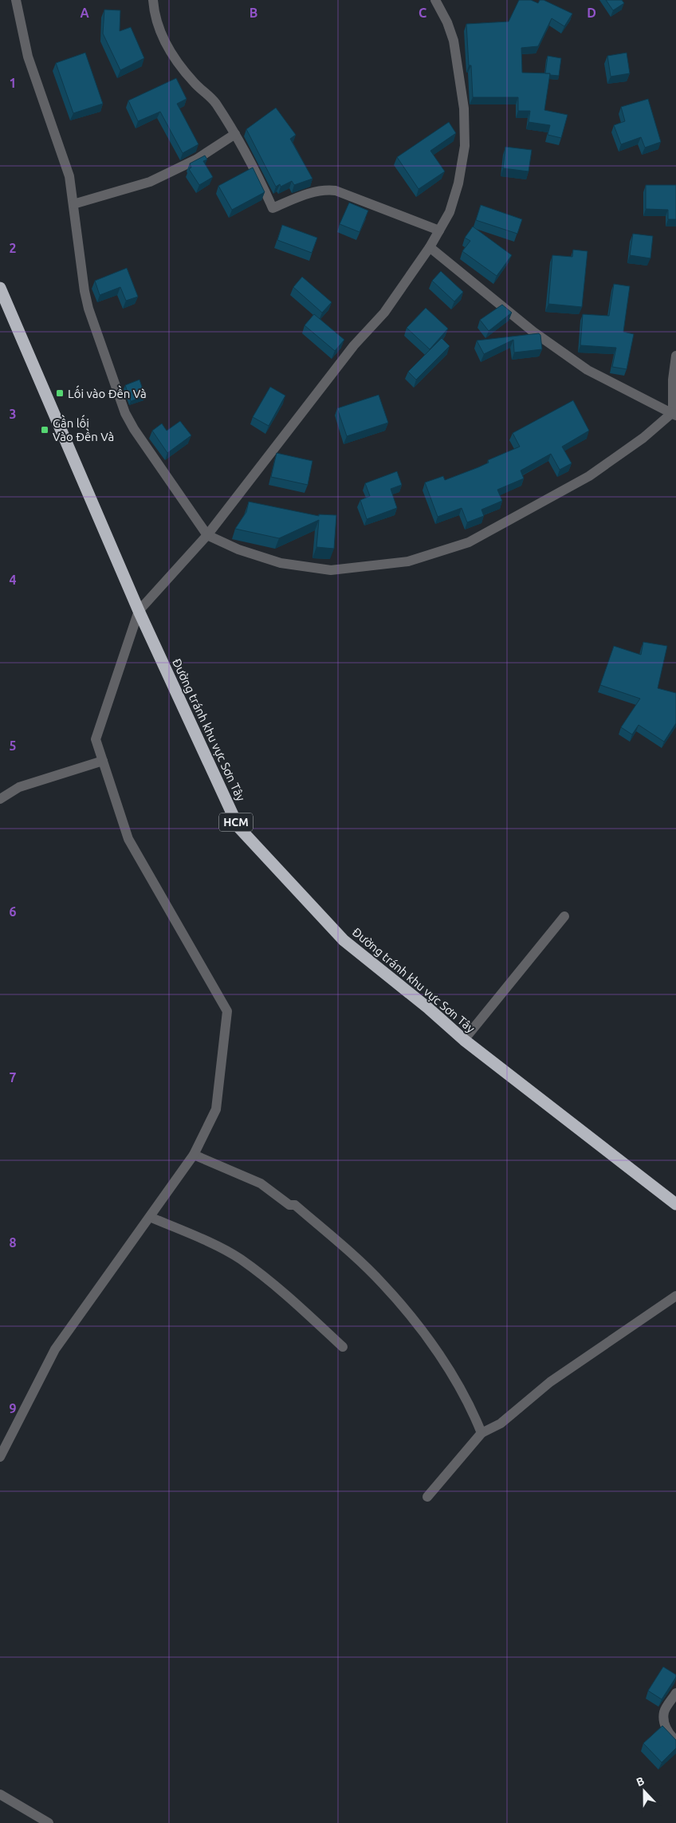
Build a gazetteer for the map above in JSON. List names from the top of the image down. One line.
{"streets":{"highway":["Đường tránh khu vực Sơn Tây","HCM"]},"places":{"transit":["Lối vào Đền Và","Gần lối Vào Đền Và"]},"north":"top","grid":{"columns":["A","B","C","D"],"rows":["1","2","3","4","5","6","7","8","9"]}}
